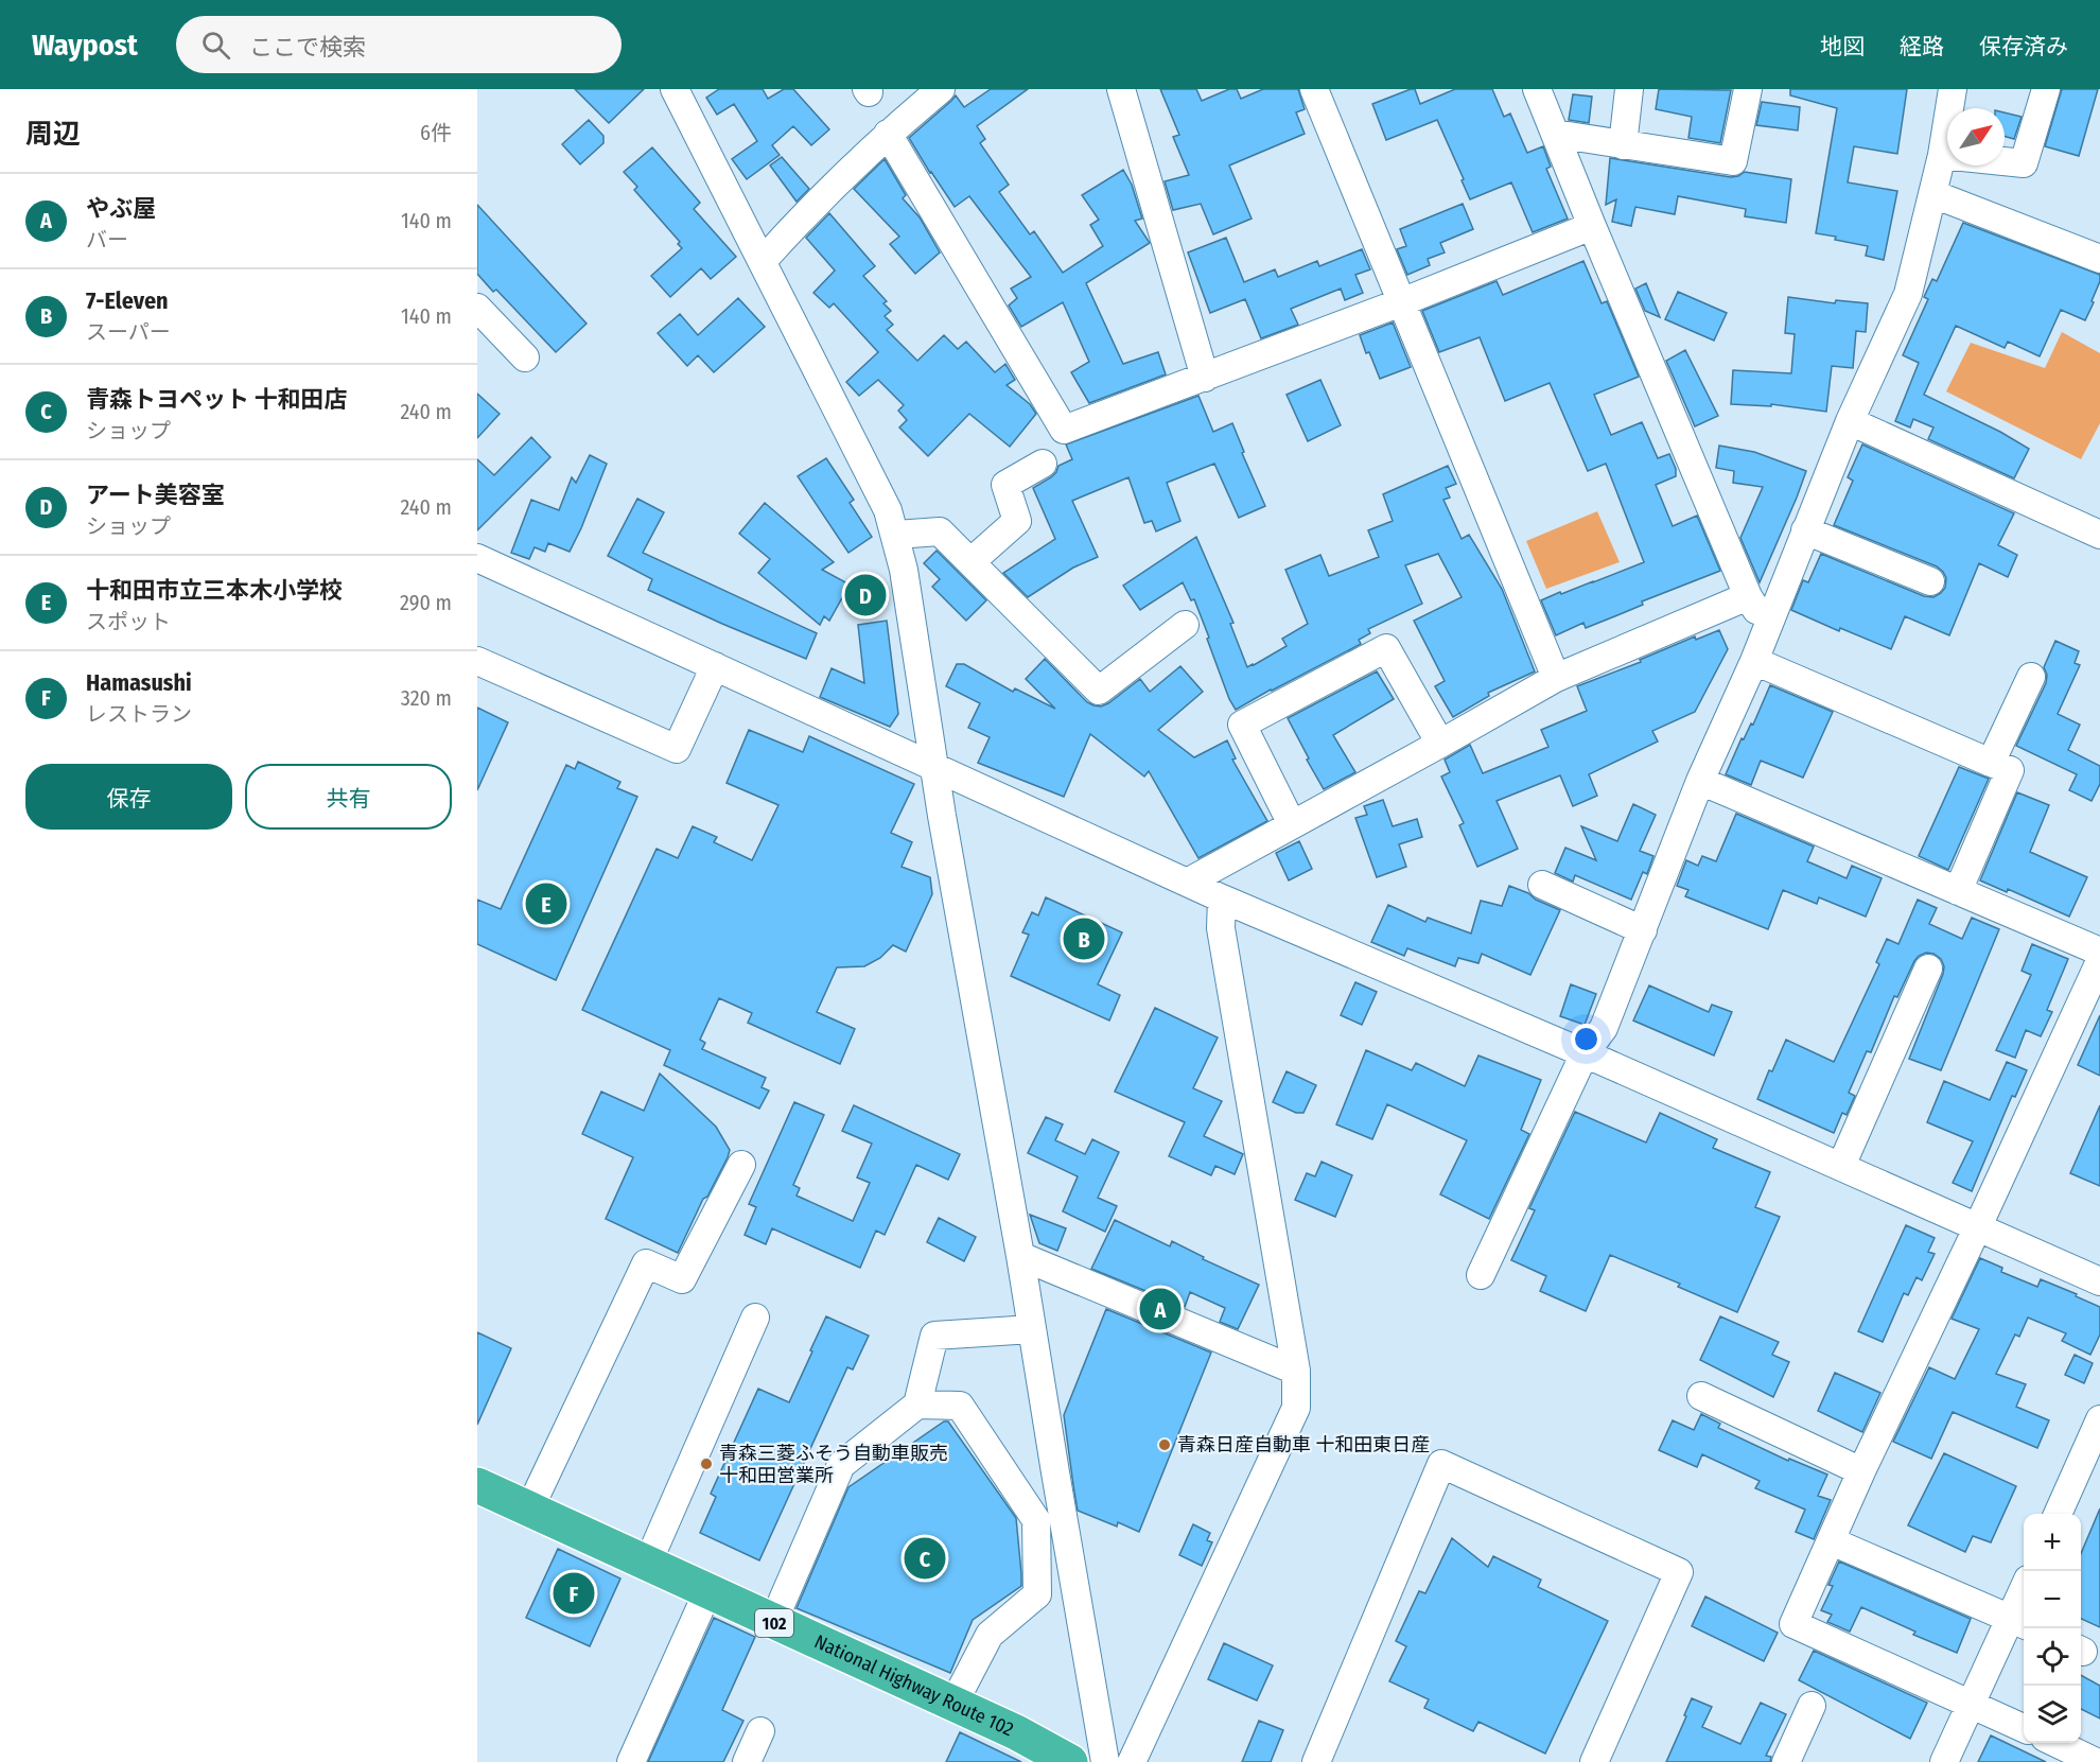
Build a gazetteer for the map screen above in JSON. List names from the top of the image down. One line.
{"streets":{"highway":["102","National Highway Route 102"]},"places":["青森日産自動車 十和田東日産","青森三菱ふそう自動車販売 十和田営業所"],"north":"top right","page":{"header":"Waypost","search":"ここで検索","nav":["地図","経路","保存済み"],"heading":["周辺","6件"],"list":[{"mark":"A","name":"やぶ屋","note":"バー","value":"140 m"},{"mark":"B","name":"7-Eleven","note":"スーパー","value":"140 m"},{"mark":"C","name":"青森トヨペット 十和田店","note":"ショップ","value":"240 m"},{"mark":"D","name":"アート美容室","note":"ショップ","value":"240 m"},{"mark":"E","name":"十和田市立三本木小学校","note":"スポット","value":"290 m"},{"mark":"F","name":"Hamasushi","note":"レストラン","value":"320 m"}],"pins":["D","E","B","A","C","F"],"buttons":["保存","共有"],"map_buttons":["+","−"]}}
